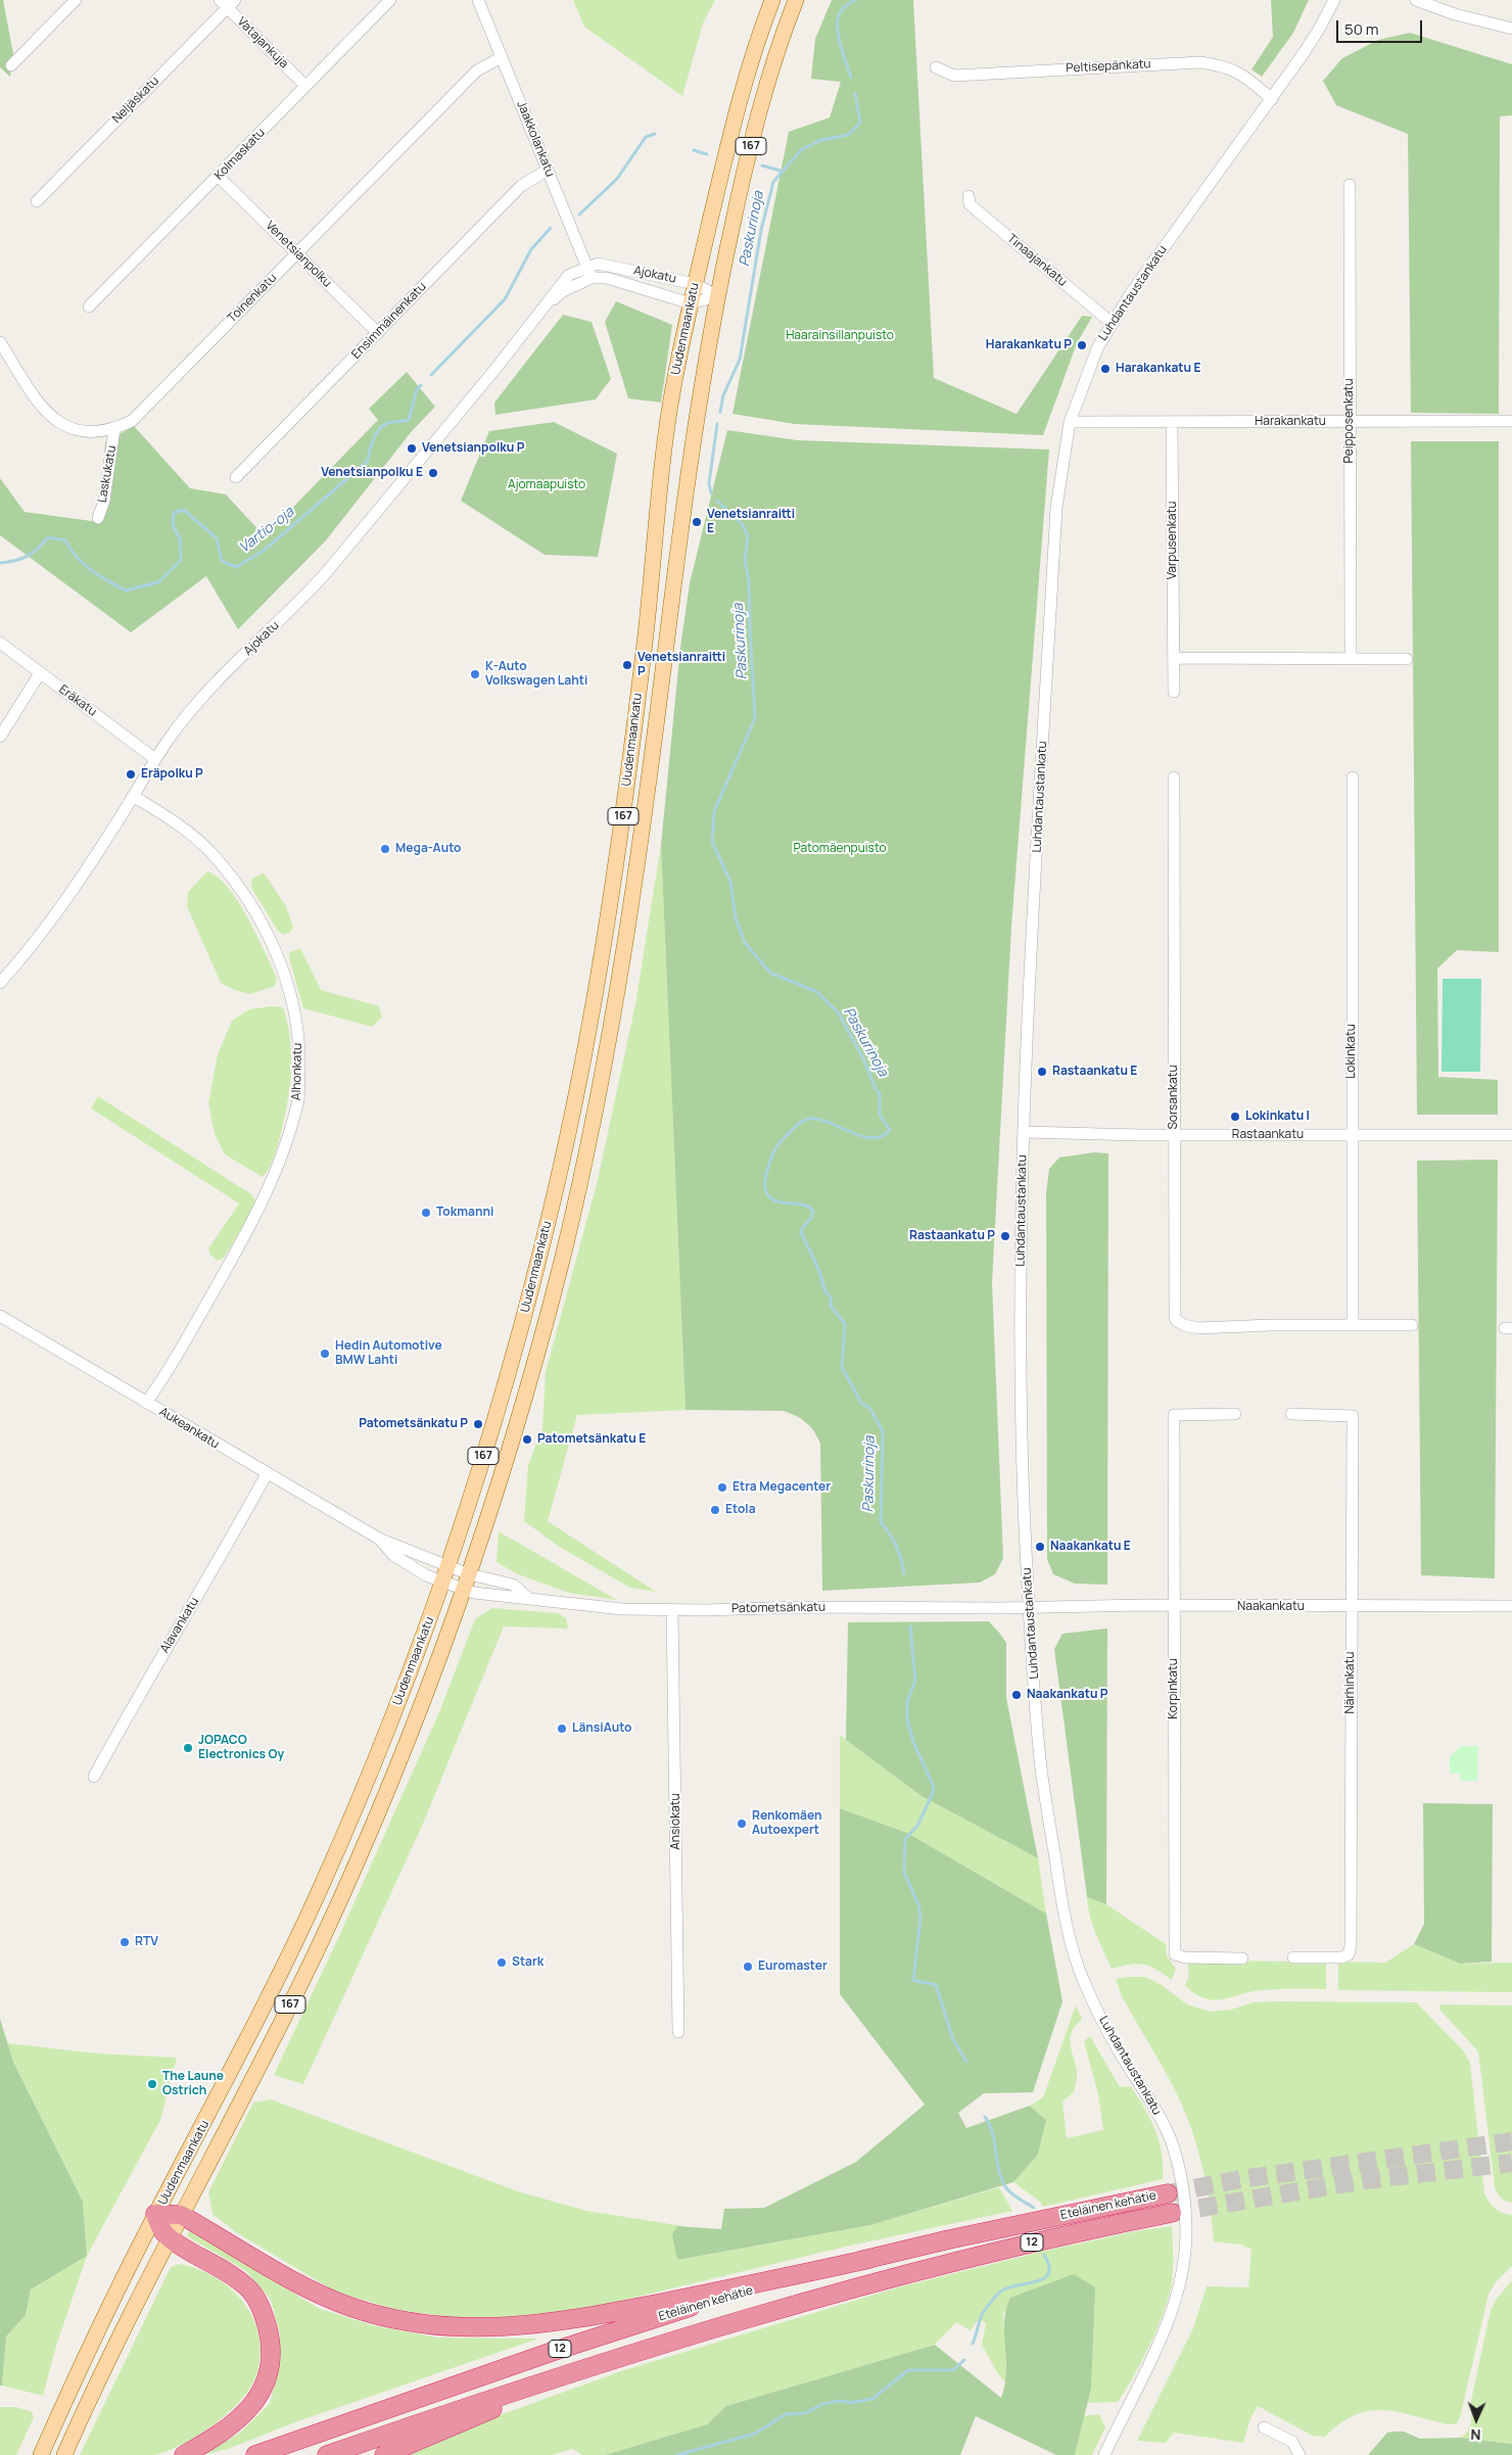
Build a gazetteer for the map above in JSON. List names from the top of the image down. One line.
{"streets":{"highway":["Eteläinen kehätie","12"],"main road":["167","Uudenmaankatu"],"street":["Vatajankuja","Peltisepänkatu","Neljäskatu","Jaakkolankatu","Kolmaskatu","Venetsianpolku","Tinaajankatu","Ajokatu","Luhdantaustankatu","Toinenkatu","Ensimmäinenkatu","Peipposenkatu","Harakankatu","Laskukatu","Varpusenkatu","Eräkatu","Lokinkatu","Alhonkatu","Sorsankatu","Rastaankatu","Aukeankatu","Naakankatu","Patometsänkatu","Alavankatu","Närhinkatu","Korpinkatu","Ansiokatu"]},"crossings":[["Vatajankuja","Neljäskatu"],["Vatajankuja","Kolmaskatu"],["Peltisepänkatu","Luhdantaustankatu"],["Jaakkolankatu","Ajokatu"],["Jaakkolankatu","Toinenkatu"],["Jaakkolankatu","Ensimmäinenkatu"],["Kolmaskatu","Venetsianpolku"],["Venetsianpolku","Toinenkatu"],["Venetsianpolku","Ensimmäinenkatu"],["Tinaajankatu","Luhdantaustankatu"],["Ajokatu","Uudenmaankatu"],["Ajokatu","Eräkatu"],["Ajokatu","Alhonkatu"],["Luhdantaustankatu","Harakankatu"],["Luhdantaustankatu","Rastaankatu"],["Luhdantaustankatu","Naakankatu"],["Luhdantaustankatu","Patometsänkatu"],["Toinenkatu","Laskukatu"],["Uudenmaankatu","Aukeankatu"],["Uudenmaankatu","Patometsänkatu"],["Peipposenkatu","Harakankatu"],["Harakankatu","Varpusenkatu"],["Lokinkatu","Sorsankatu"],["Lokinkatu","Rastaankatu"],["Alhonkatu","Aukeankatu"],["Sorsankatu","Rastaankatu"],["Aukeankatu","Patometsänkatu"],["Aukeankatu","Alavankatu"],["Naakankatu","Patometsänkatu"],["Naakankatu","Närhinkatu"],["Naakankatu","Korpinkatu"],["Patometsänkatu","Ansiokatu"]],"water":["Paskurinoja","Vartio-oja"],"parks":["Haarainsillanpuisto","Ajomaapuisto","Patomäenpuisto"],"places":["Harakankatu P","Harakankatu E","Venetsianpolku P","Venetsianpolku E","Venetsianraitti E","Venetsianraitti P","K-Auto Volkswagen Lahti","Eräpolku P","Mega-Auto","Rastaankatu E","Lokinkatu I","Tokmanni","Rastaankatu P","Hedin Automotive BMW Lahti","Patometsänkatu P","Patometsänkatu E","Etra Megacenter","Etola","Naakankatu E","Naakankatu P","LänsiAuto","JOPACO Electronics Oy","Renkomäen Autoexpert","RTV","Stark","Euromaster","The Laune Ostrich"],"scale_bar":"50 m","north":"bottom"}
